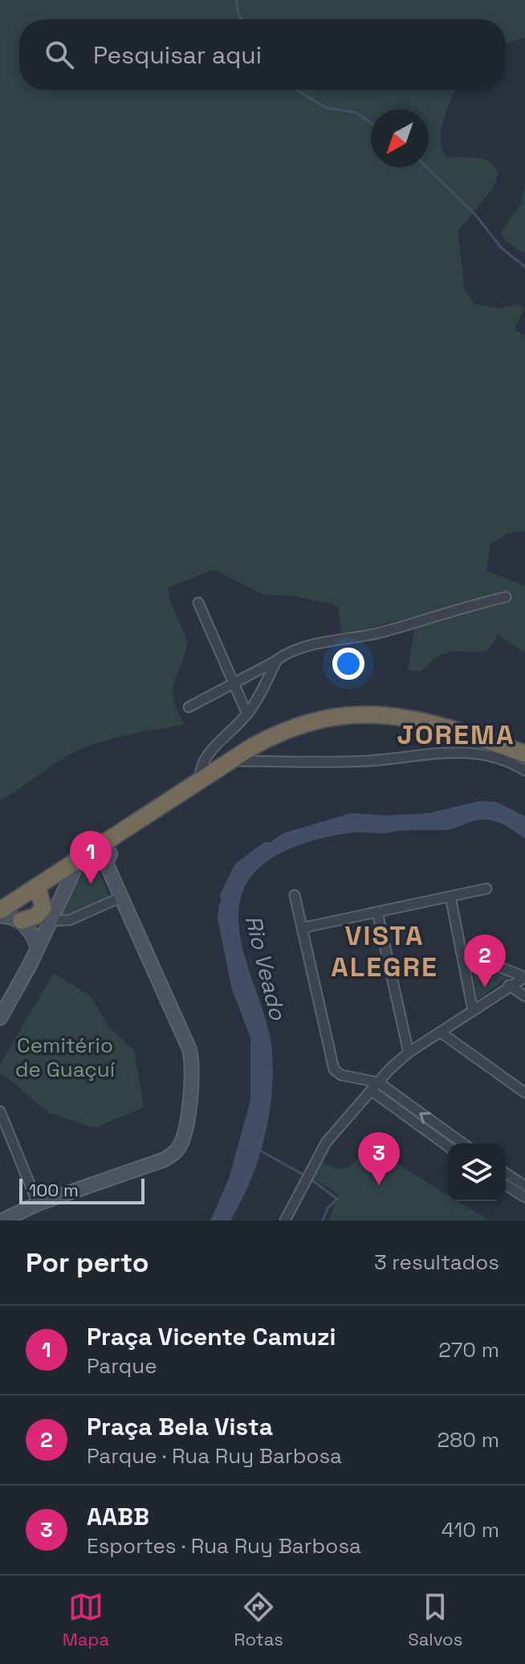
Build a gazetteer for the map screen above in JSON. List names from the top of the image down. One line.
{"districts":["JOREMA","VISTA ALEGRE"],"water":["Rio Veado"],"parks":["Cemitério de Guaçuí"],"scale_bar":"100 m","north":"bottom left","page":{"search":"Pesquisar aqui","pins":["1","2","3"],"scale":"100 m","heading":["Por perto","3 resultados"],"list":[{"mark":"1","name":"Praça Vicente Camuzi","note":"Parque","value":"270 m"},{"mark":"2","name":"Praça Bela Vista","note":"Parque · Rua Ruy Barbosa","value":"280 m"},{"mark":"3","name":"AABB","note":"Esportes · Rua Ruy Barbosa","value":"410 m"}],"nav":["Mapa","Rotas","Salvos"]}}
